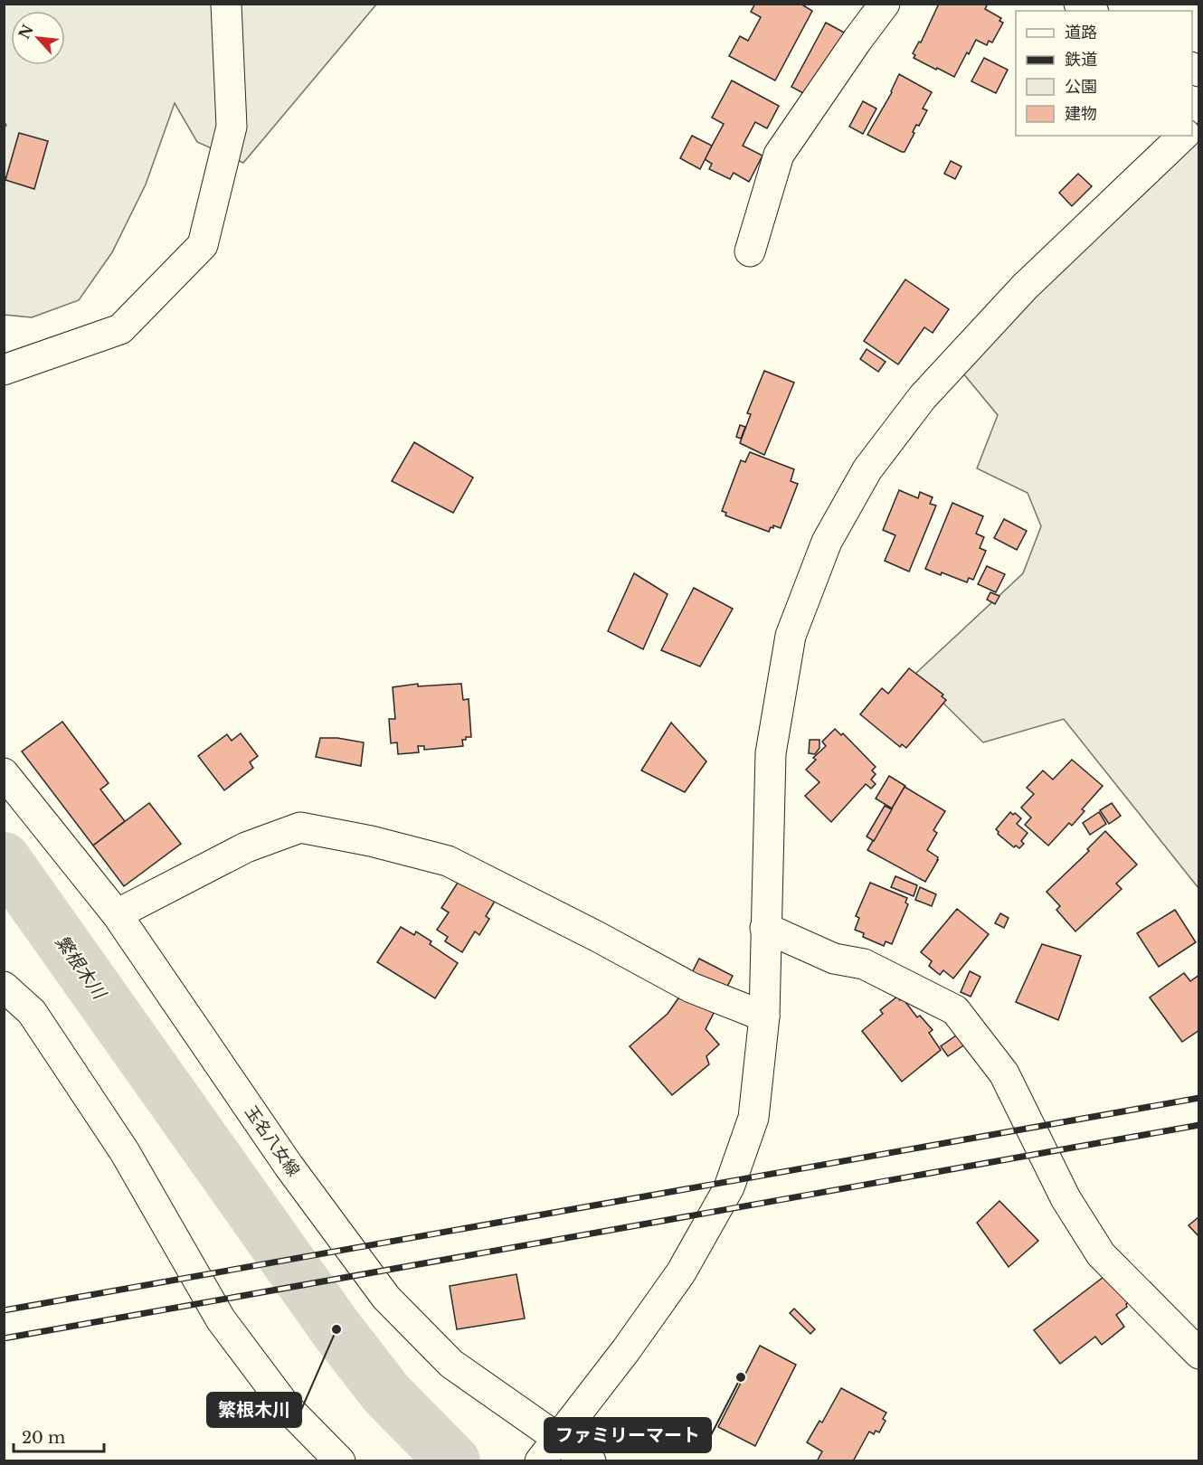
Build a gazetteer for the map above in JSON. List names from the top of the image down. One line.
{"streets":{"street":["玉名八女線"]},"water":["繁根木川"],"places":["繁根木川","ファミリーマート"],"legend":["道路","鉄道","公園","建物"],"scale_bar":"20 m","north":"top left"}
